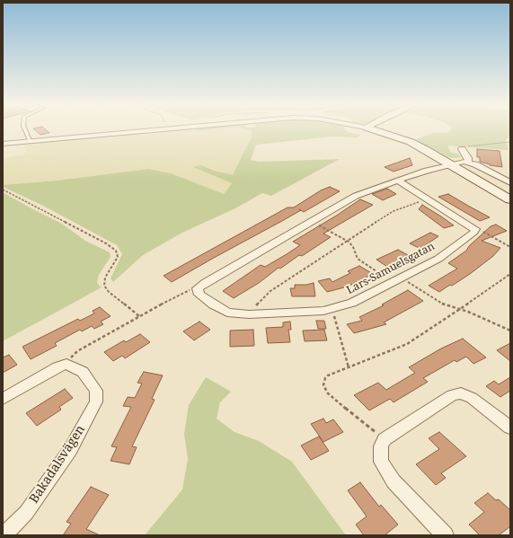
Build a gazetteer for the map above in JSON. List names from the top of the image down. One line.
{"streets":{"street":["Lars-Samuelsgatan","Bakadalsvägen"]}}
